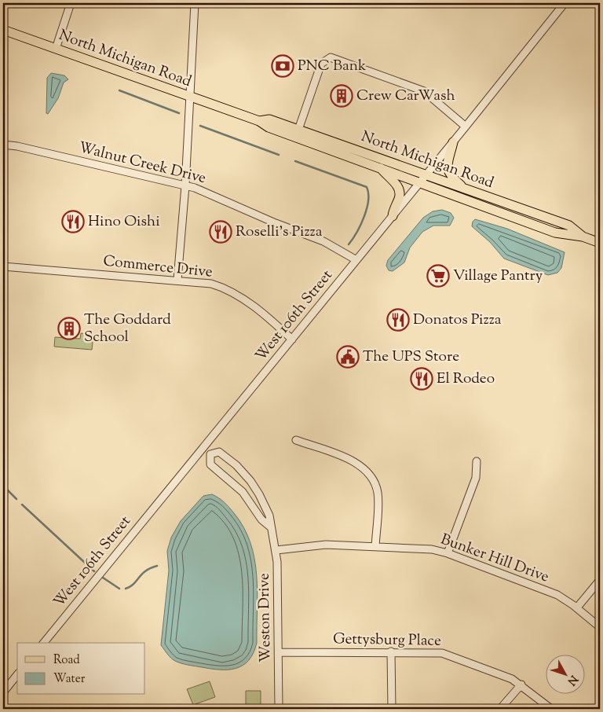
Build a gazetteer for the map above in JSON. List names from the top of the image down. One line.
{"streets":{"main road":["North Michigan Road"],"street":["Walnut Creek Drive","Commerce Drive","West 106th Street","Bunker Hill Drive","Weston Drive","Gettysburg Place"]},"crossings":[["North Michigan Road","West 106th Street"],["Walnut Creek Drive","West 106th Street"],["Commerce Drive","West 106th Street"],["West 106th Street","Weston Drive"],["Bunker Hill Drive","Weston Drive"],["Weston Drive","Gettysburg Place"]],"places":{"bank":["PNC Bank"],"building":["Crew CarWash","The Goddard School"],"restaurant":["Hino Oishi","Roselli's Pizza","Donatos Pizza","El Rodeo"],"supermarket":["Village Pantry"],"public building":["The UPS Store"]},"legend":["Road","Water"],"north":"bottom right"}
